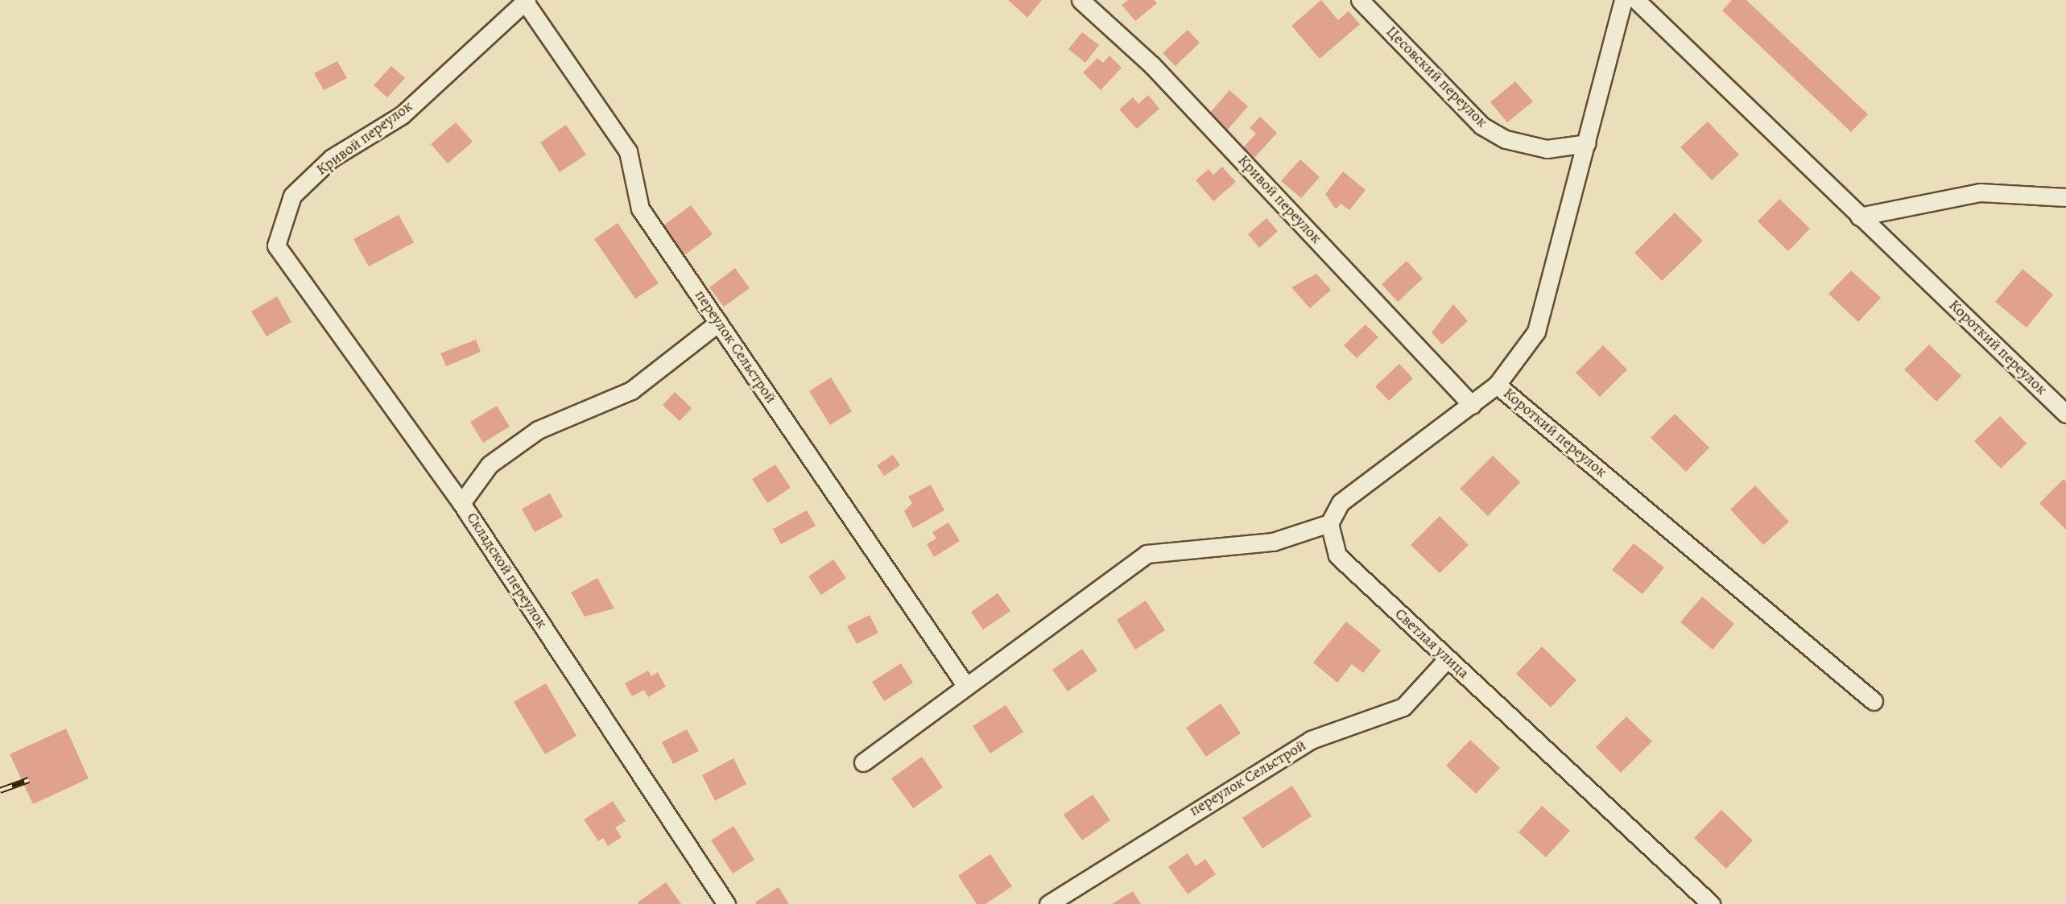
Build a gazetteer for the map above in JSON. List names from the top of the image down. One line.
{"streets":{"street":["Цесовский переулок","Кривой переулок","переулок Сельстрой","Короткий переулок","Складской переулок","Светлая улица"]},"crossings":[["Цесовский переулок","Короткий переулок"],["Кривой переулок","переулок Сельстрой"],["Кривой переулок","Складской переулок"],["переулок Сельстрой","Светлая улица"]]}
